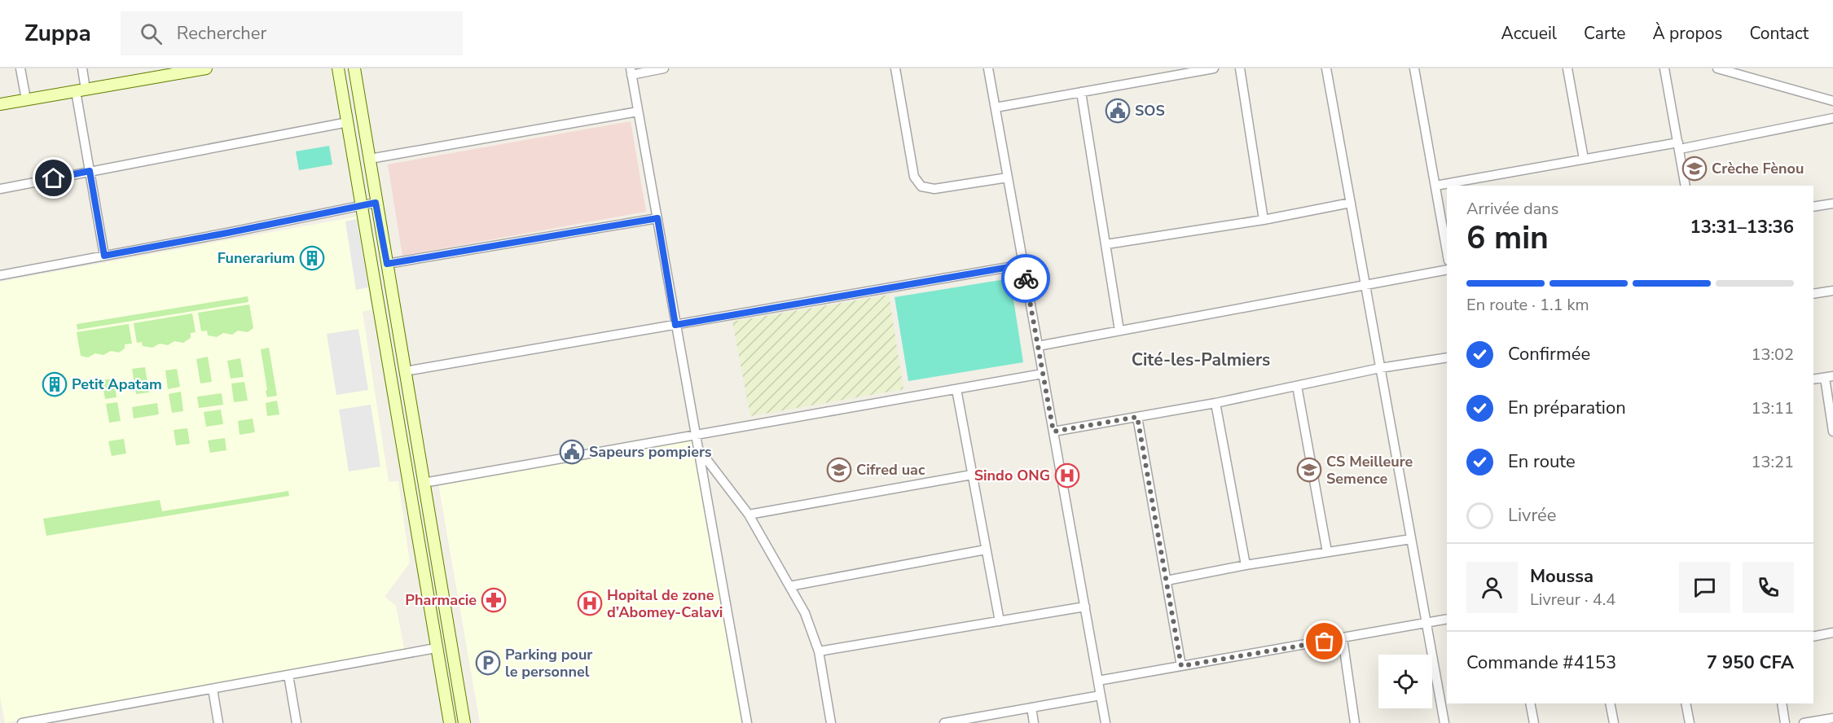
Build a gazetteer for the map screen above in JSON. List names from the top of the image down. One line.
{"districts":["Cité-les-Palmiers"],"places":{"public building":["SOS","Sapeurs pompiers"],"school or university":["Crèche Fènou","Cifred uac","CS Meilleure Semence"],"building":["Funerarium","Petit Apatam"],"hospital":["Sindo ONG","Hopital de zone d’Abomey-Calavi"],"pharmacy":["Pharmacie"],"parking":["Parking pour le personnel"]},"page":{"header":"Zuppa","search":"Rechercher","nav":["Accueil","Carte","À propos","Contact"],"heading":["6 min","Arrivée dans","13:31–13:36"],"panel":["Moussa","Livreur · 4.4","Commande #4153","7 950 CFA"],"bar":"En route · 1.1 km","list":[["Confirmée","13:02"],["En préparation","13:11"],["En route","13:21"],"Livrée"]}}
